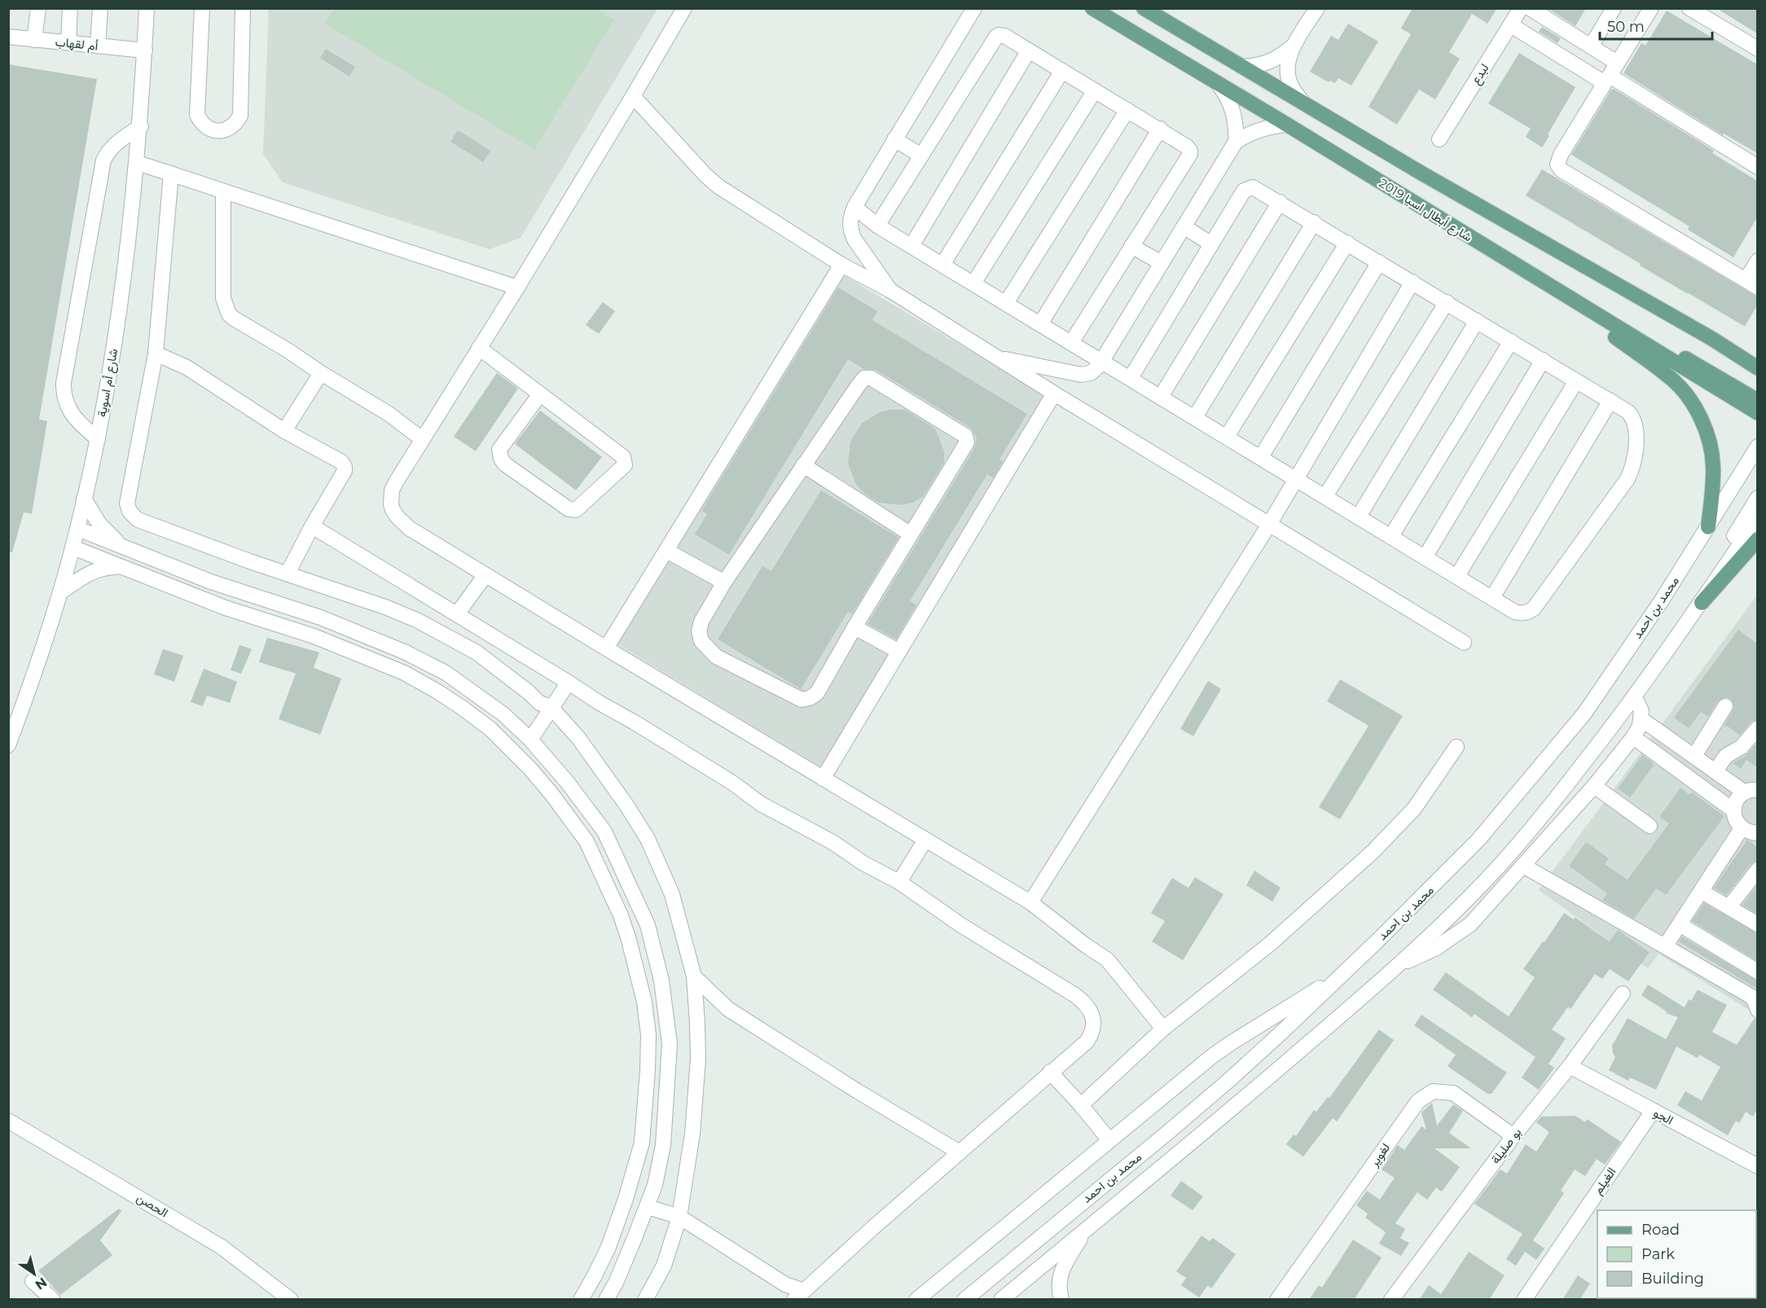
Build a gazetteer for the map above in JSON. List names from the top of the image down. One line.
{"streets":{"main road":["شارع أبطال اسيا 2019"],"street":["أم لقهاب","لبدع","شارع أم اسوية","محمد بن احمد","الجو","بو صليلة","لغوير","الغيلم","الحصن"]},"crossings":[["أم لقهاب","شارع أم اسوية"],["الجو","بو صليلة"],["الجو","الغيلم"],["بو صليلة","لغوير"]],"legend":["Road","Park","Building"],"scale_bar":"50 m","north":"bottom right"}
